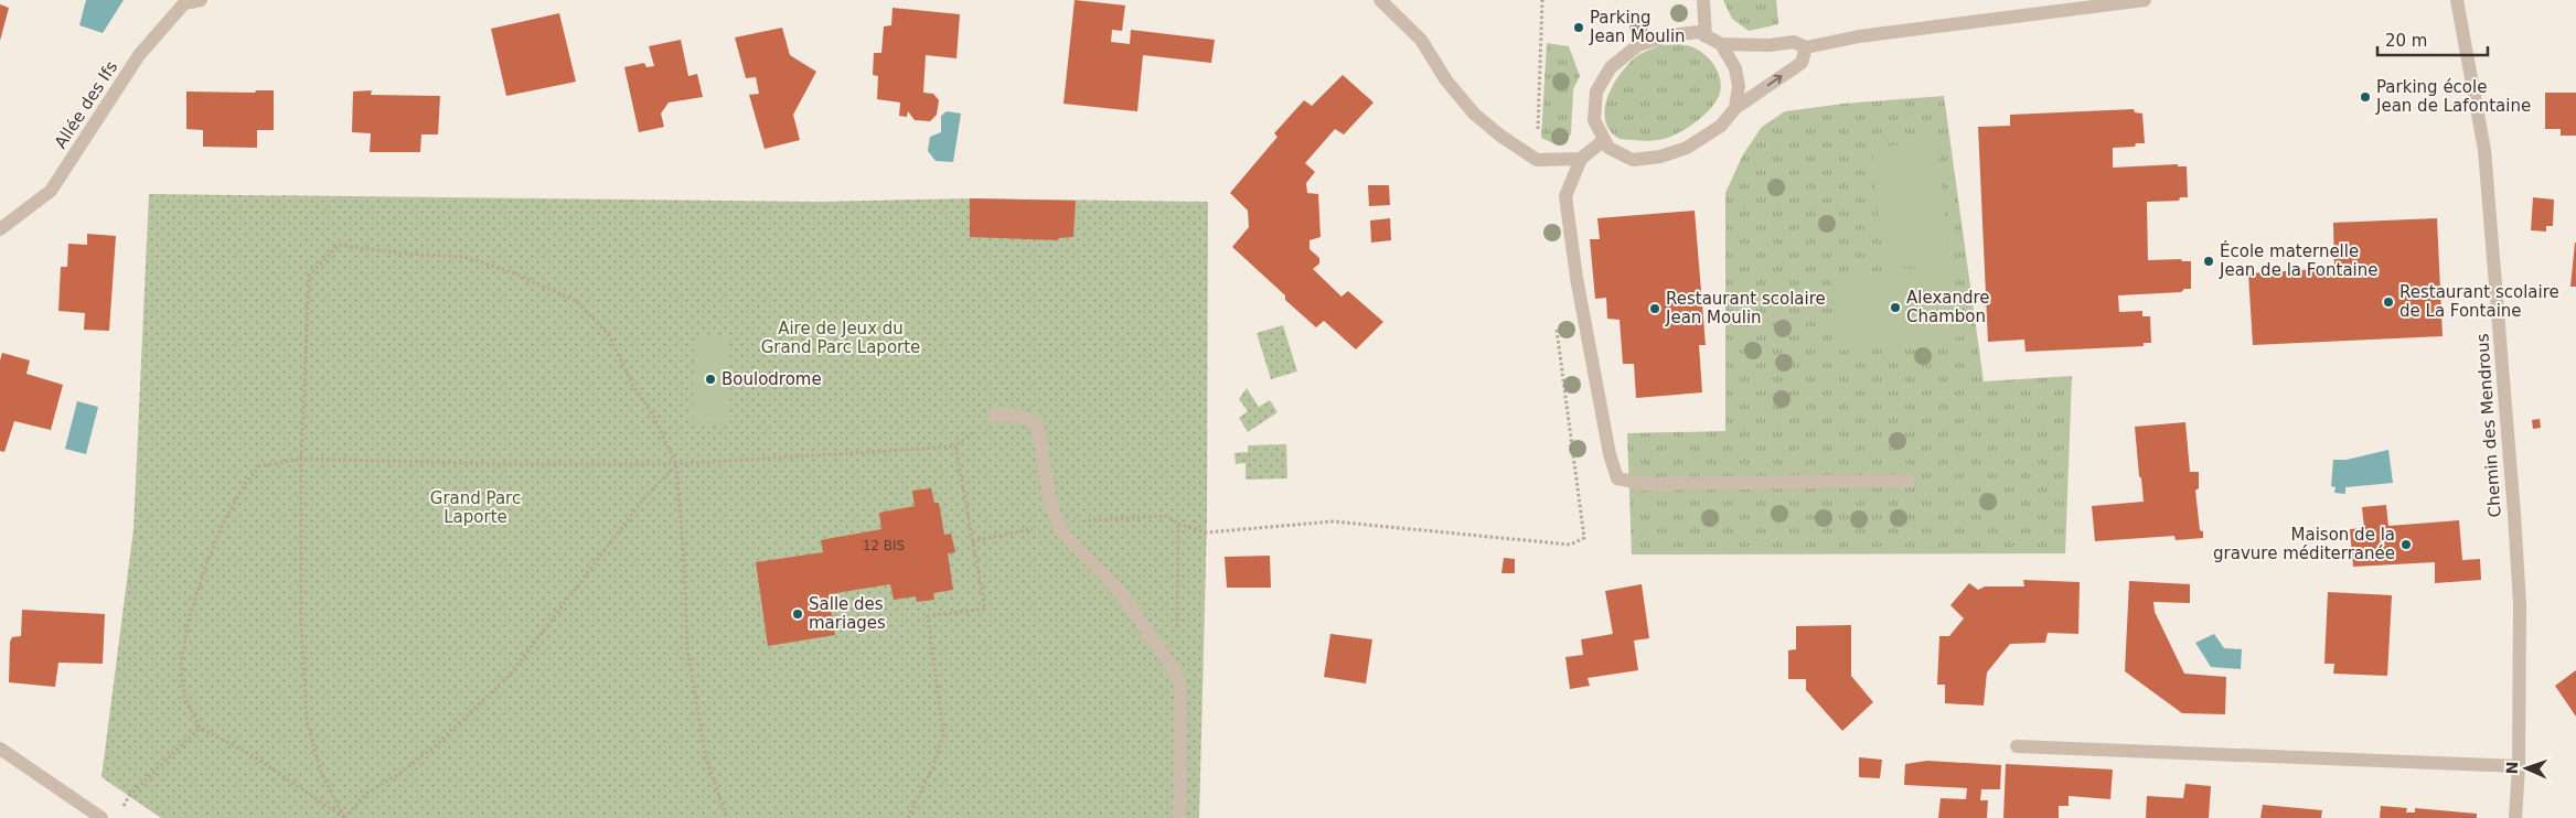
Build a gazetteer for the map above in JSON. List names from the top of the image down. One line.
{"streets":{"street":["Allée des Ifs","Chemin des Mendrous"]},"parks":["Aire de Jeux du Grand Parc Laporte","Grand Parc Laporte"],"places":["Parking Jean Moulin","Parking école Jean de Lafontaine","École maternelle Jean de la Fontaine","Restaurant scolaire de La Fontaine","Alexandre Chambon","Restaurant scolaire Jean Moulin","Boulodrome","Maison de la gravure méditerranée","Salle des mariages"],"house_numbers":["12 BIS"],"scale_bar":"20 m","north":"left"}
